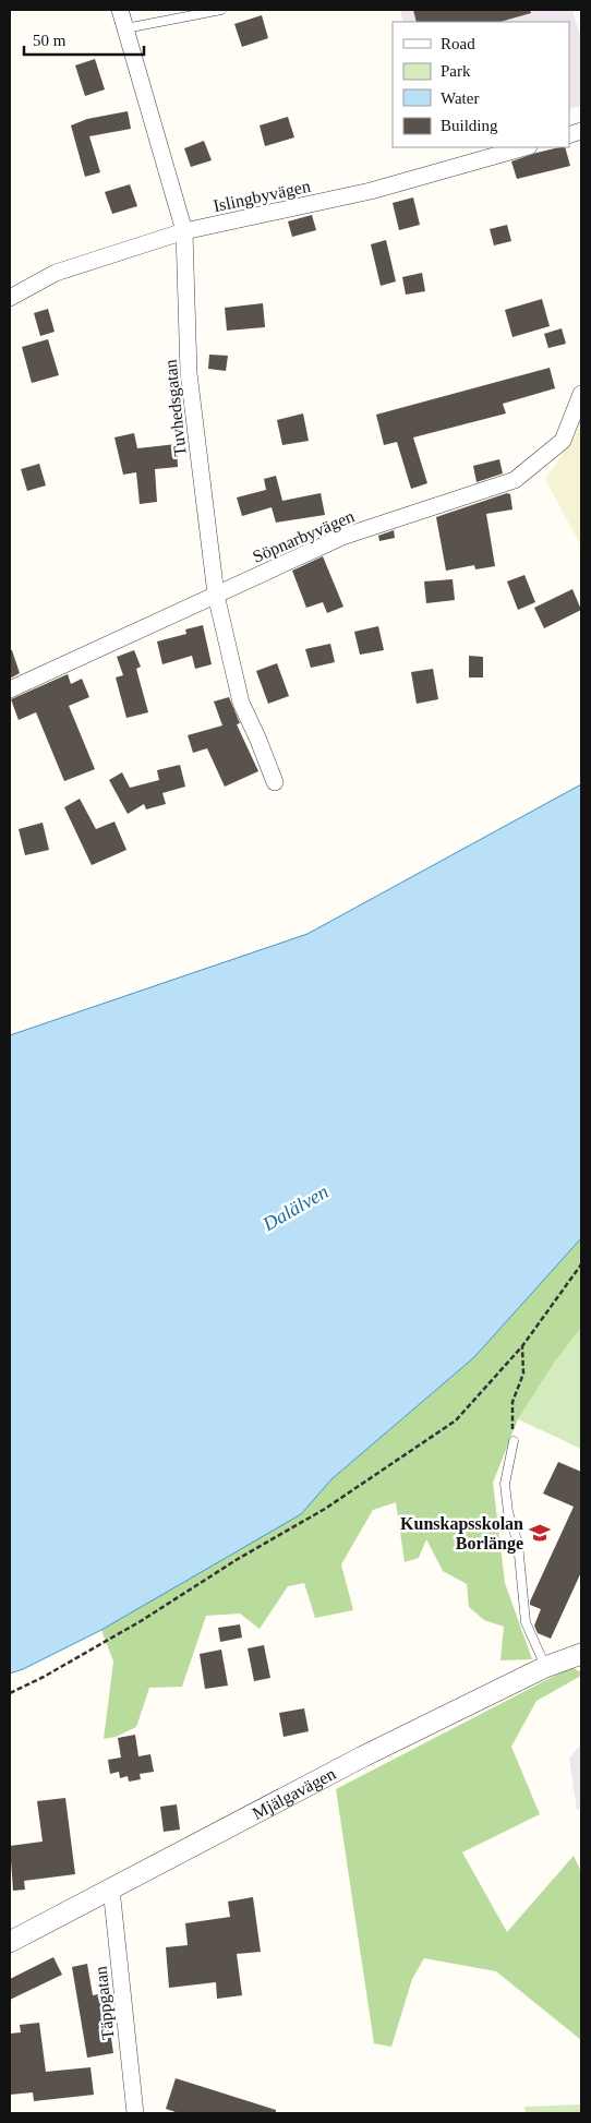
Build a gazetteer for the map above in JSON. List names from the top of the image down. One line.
{"streets":{"street":["Islingbyvägen","Tuvhedsgatan","Söpnarbyvägen","Mjälgavägen","Täppgatan"]},"crossings":[["Islingbyvägen","Tuvhedsgatan"],["Tuvhedsgatan","Söpnarbyvägen"],["Mjälgavägen","Täppgatan"]],"water":["Dalälven"],"places":{"school or university":["Kunskapsskolan Borlänge"]},"legend":["Road","Park","Water","Building"],"scale_bar":"50 m"}
